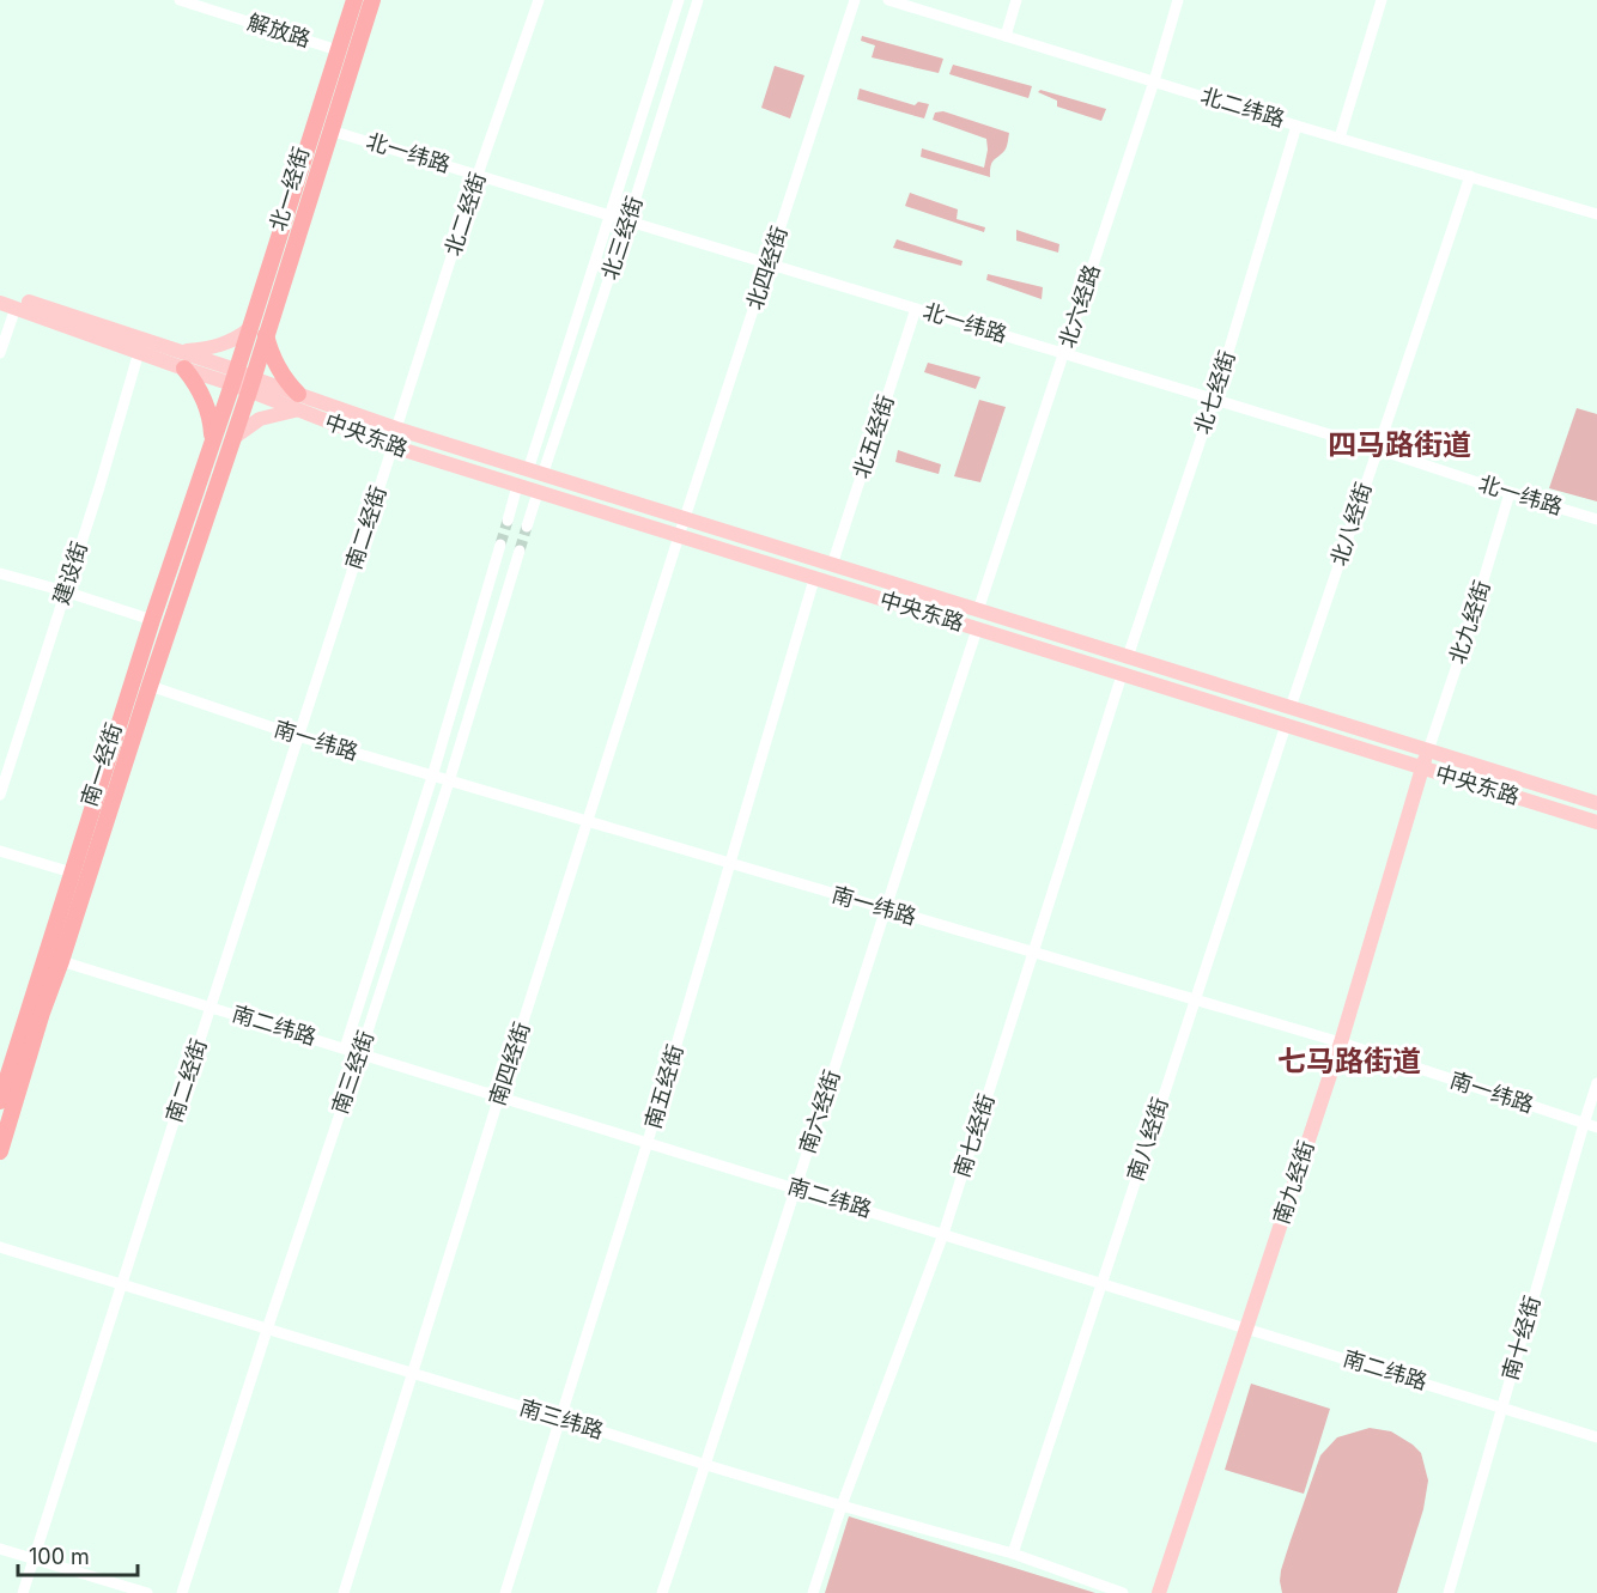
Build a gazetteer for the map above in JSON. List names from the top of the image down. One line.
{"streets":{"highway":["北一经街","南一经街"],"main road":["中央东路","南九经街"],"street":["解放路","北二纬路","北一纬路","北二经街","北三经街","北四经街","北六经路","北七经街","北五经街","北八经街","南二经街","建设街","北九经街","南一纬路","南二纬路","南四经街","南三经街","南五经街","南六经街","南七经街","南八经街","南十经街","南三纬路"]},"crossings":[["解放路","北一经街"],["北二纬路","北六经路"],["北二纬路","北七经街"],["北二纬路","北八经街"],["北一纬路","北一经街"],["北一纬路","北二经街"],["北一纬路","北三经街"],["北一纬路","北四经街"],["北一纬路","北六经路"],["北一纬路","北七经街"],["北一纬路","北五经街"],["北一纬路","北八经街"],["北一纬路","北九经街"],["北一经街","中央东路"],["北一经街","南一经街"],["北二经街","中央东路"],["北三经街","中央东路"],["北四经街","中央东路"],["北四经街","南四经街"],["北六经路","中央东路"],["北七经街","中央东路"],["中央东路","北五经街"],["中央东路","北八经街"],["中央东路","南二经街"],["中央东路","北九经街"],["中央东路","南一经街"],["中央东路","南四经街"],["中央东路","南五经街"],["中央东路","南六经街"],["中央东路","南七经街"],["中央东路","南八经街"],["中央东路","南九经街"],["南二经街","南一纬路"],["南二经街","南二纬路"],["南二经街","南三纬路"],["北九经街","南九经街"],["南一纬路","南一经街"],["南一纬路","南四经街"],["南一纬路","南三经街"],["南一纬路","南五经街"],["南一纬路","南六经街"],["南一纬路","南七经街"],["南一纬路","南八经街"],["南一纬路","南九经街"],["南一纬路","南十经街"],["南一经街","南二纬路"],["南二纬路","南四经街"],["南二纬路","南三经街"],["南二纬路","南五经街"],["南二纬路","南六经街"],["南二纬路","南七经街"],["南二纬路","南八经街"],["南二纬路","南九经街"],["南二纬路","南十经街"],["南四经街","南三纬路"],["南三经街","南三纬路"],["南五经街","南三纬路"],["南六经街","南三纬路"],["南七经街","南三纬路"],["南八经街","南三纬路"]],"districts":["四马路街道","七马路街道"],"scale_bar":"100 m"}
